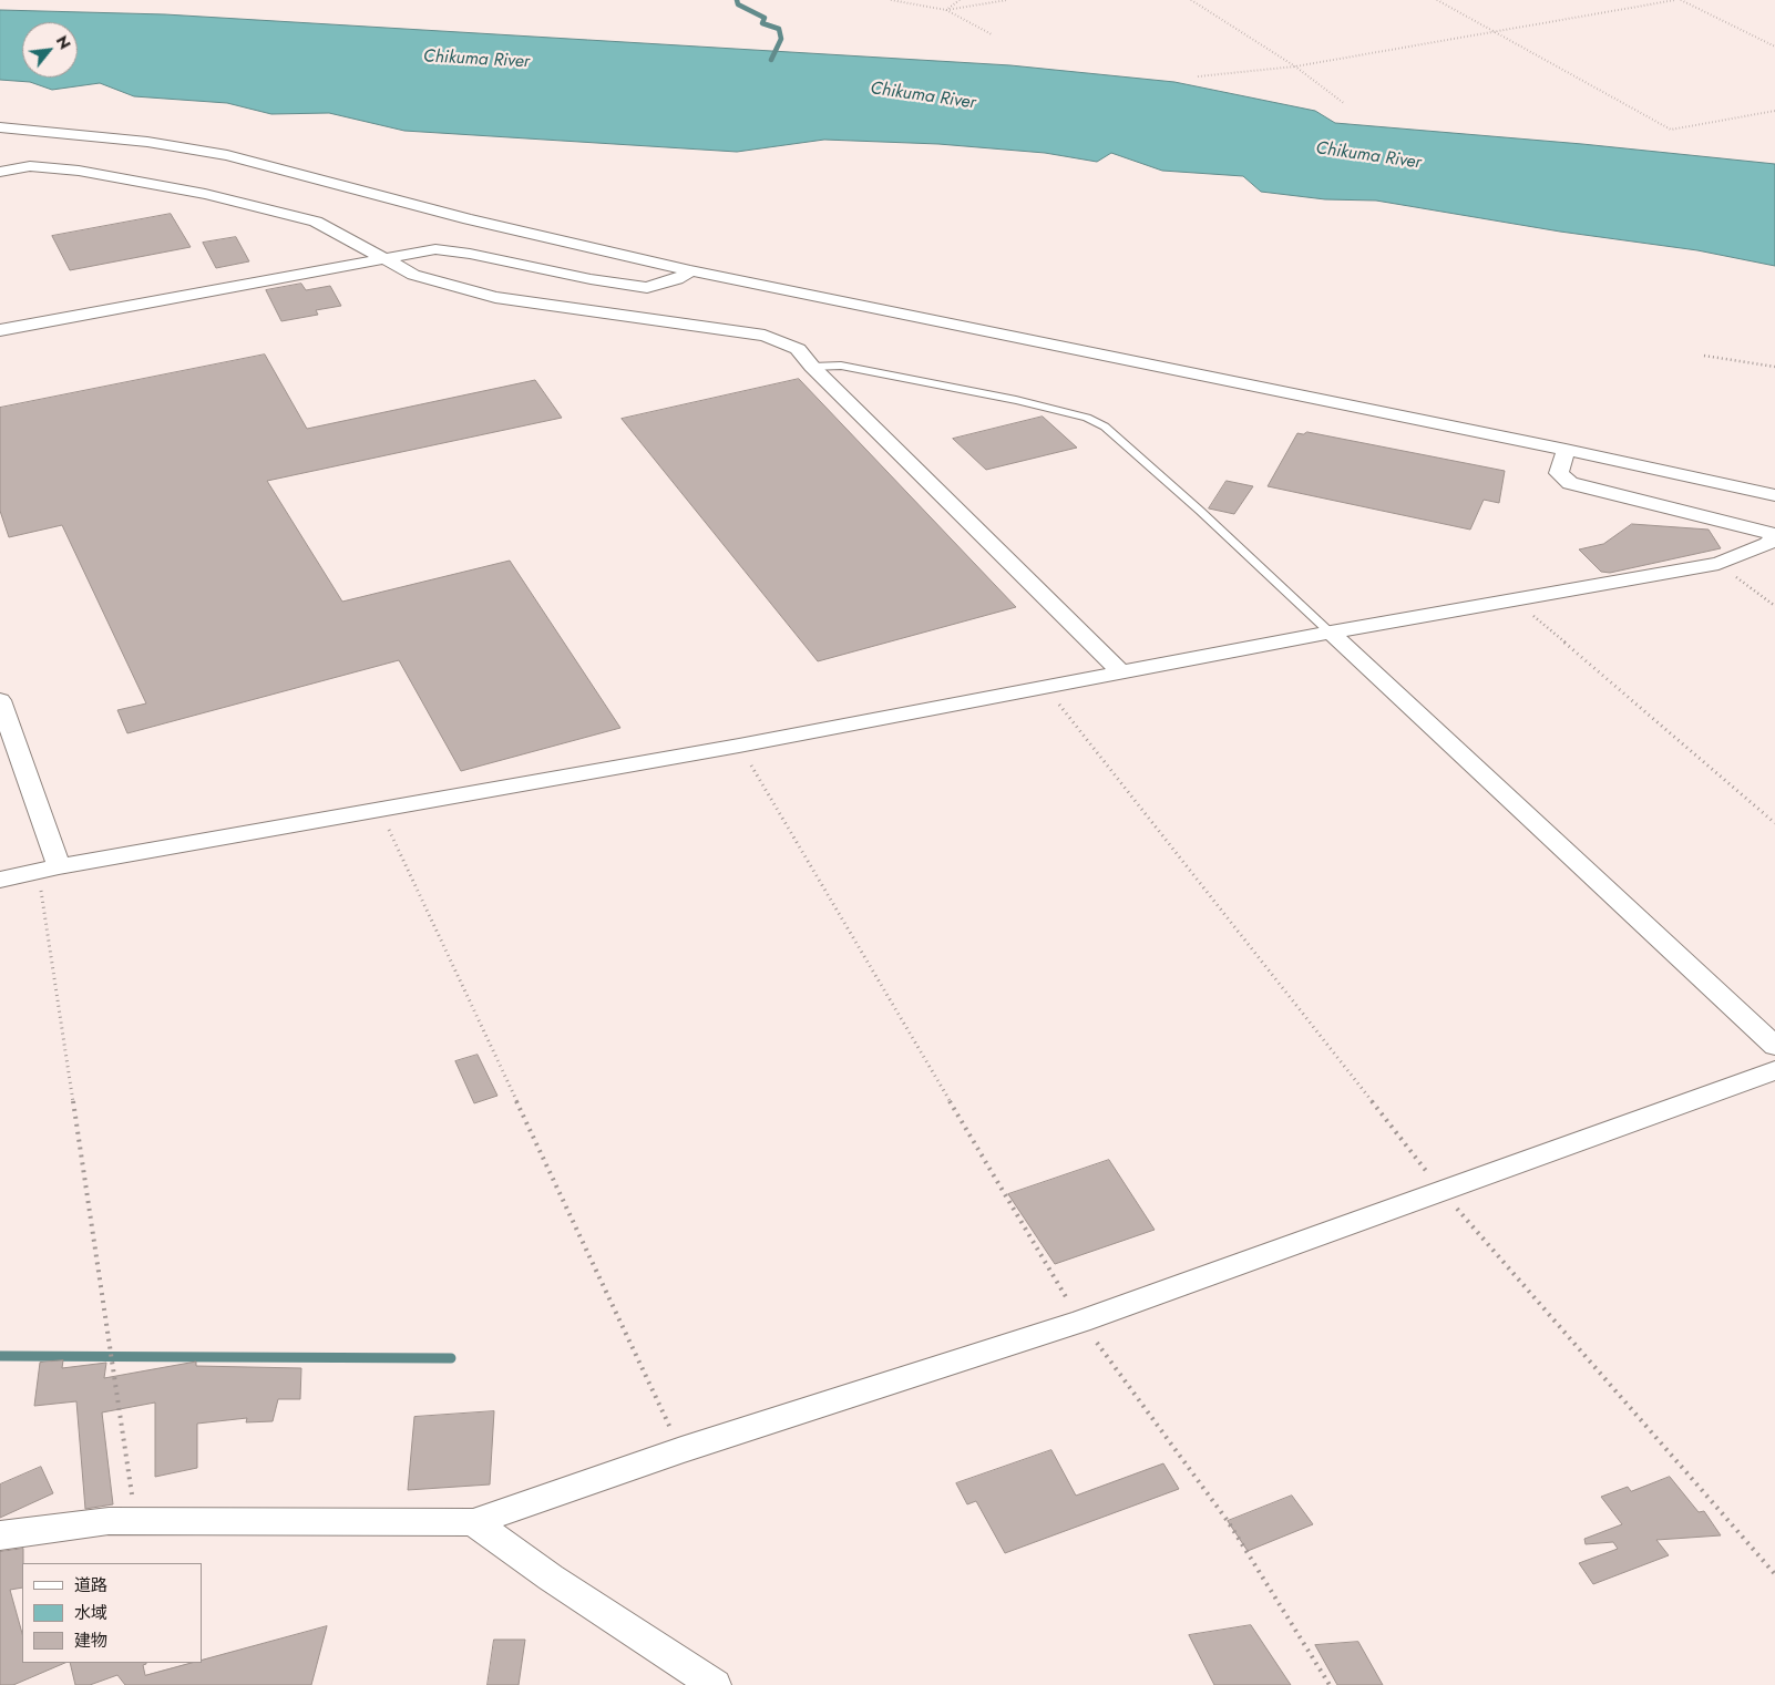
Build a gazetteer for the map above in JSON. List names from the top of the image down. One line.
{"water":["Chikuma River"],"legend":["道路","水域","建物"],"north":"top right"}
